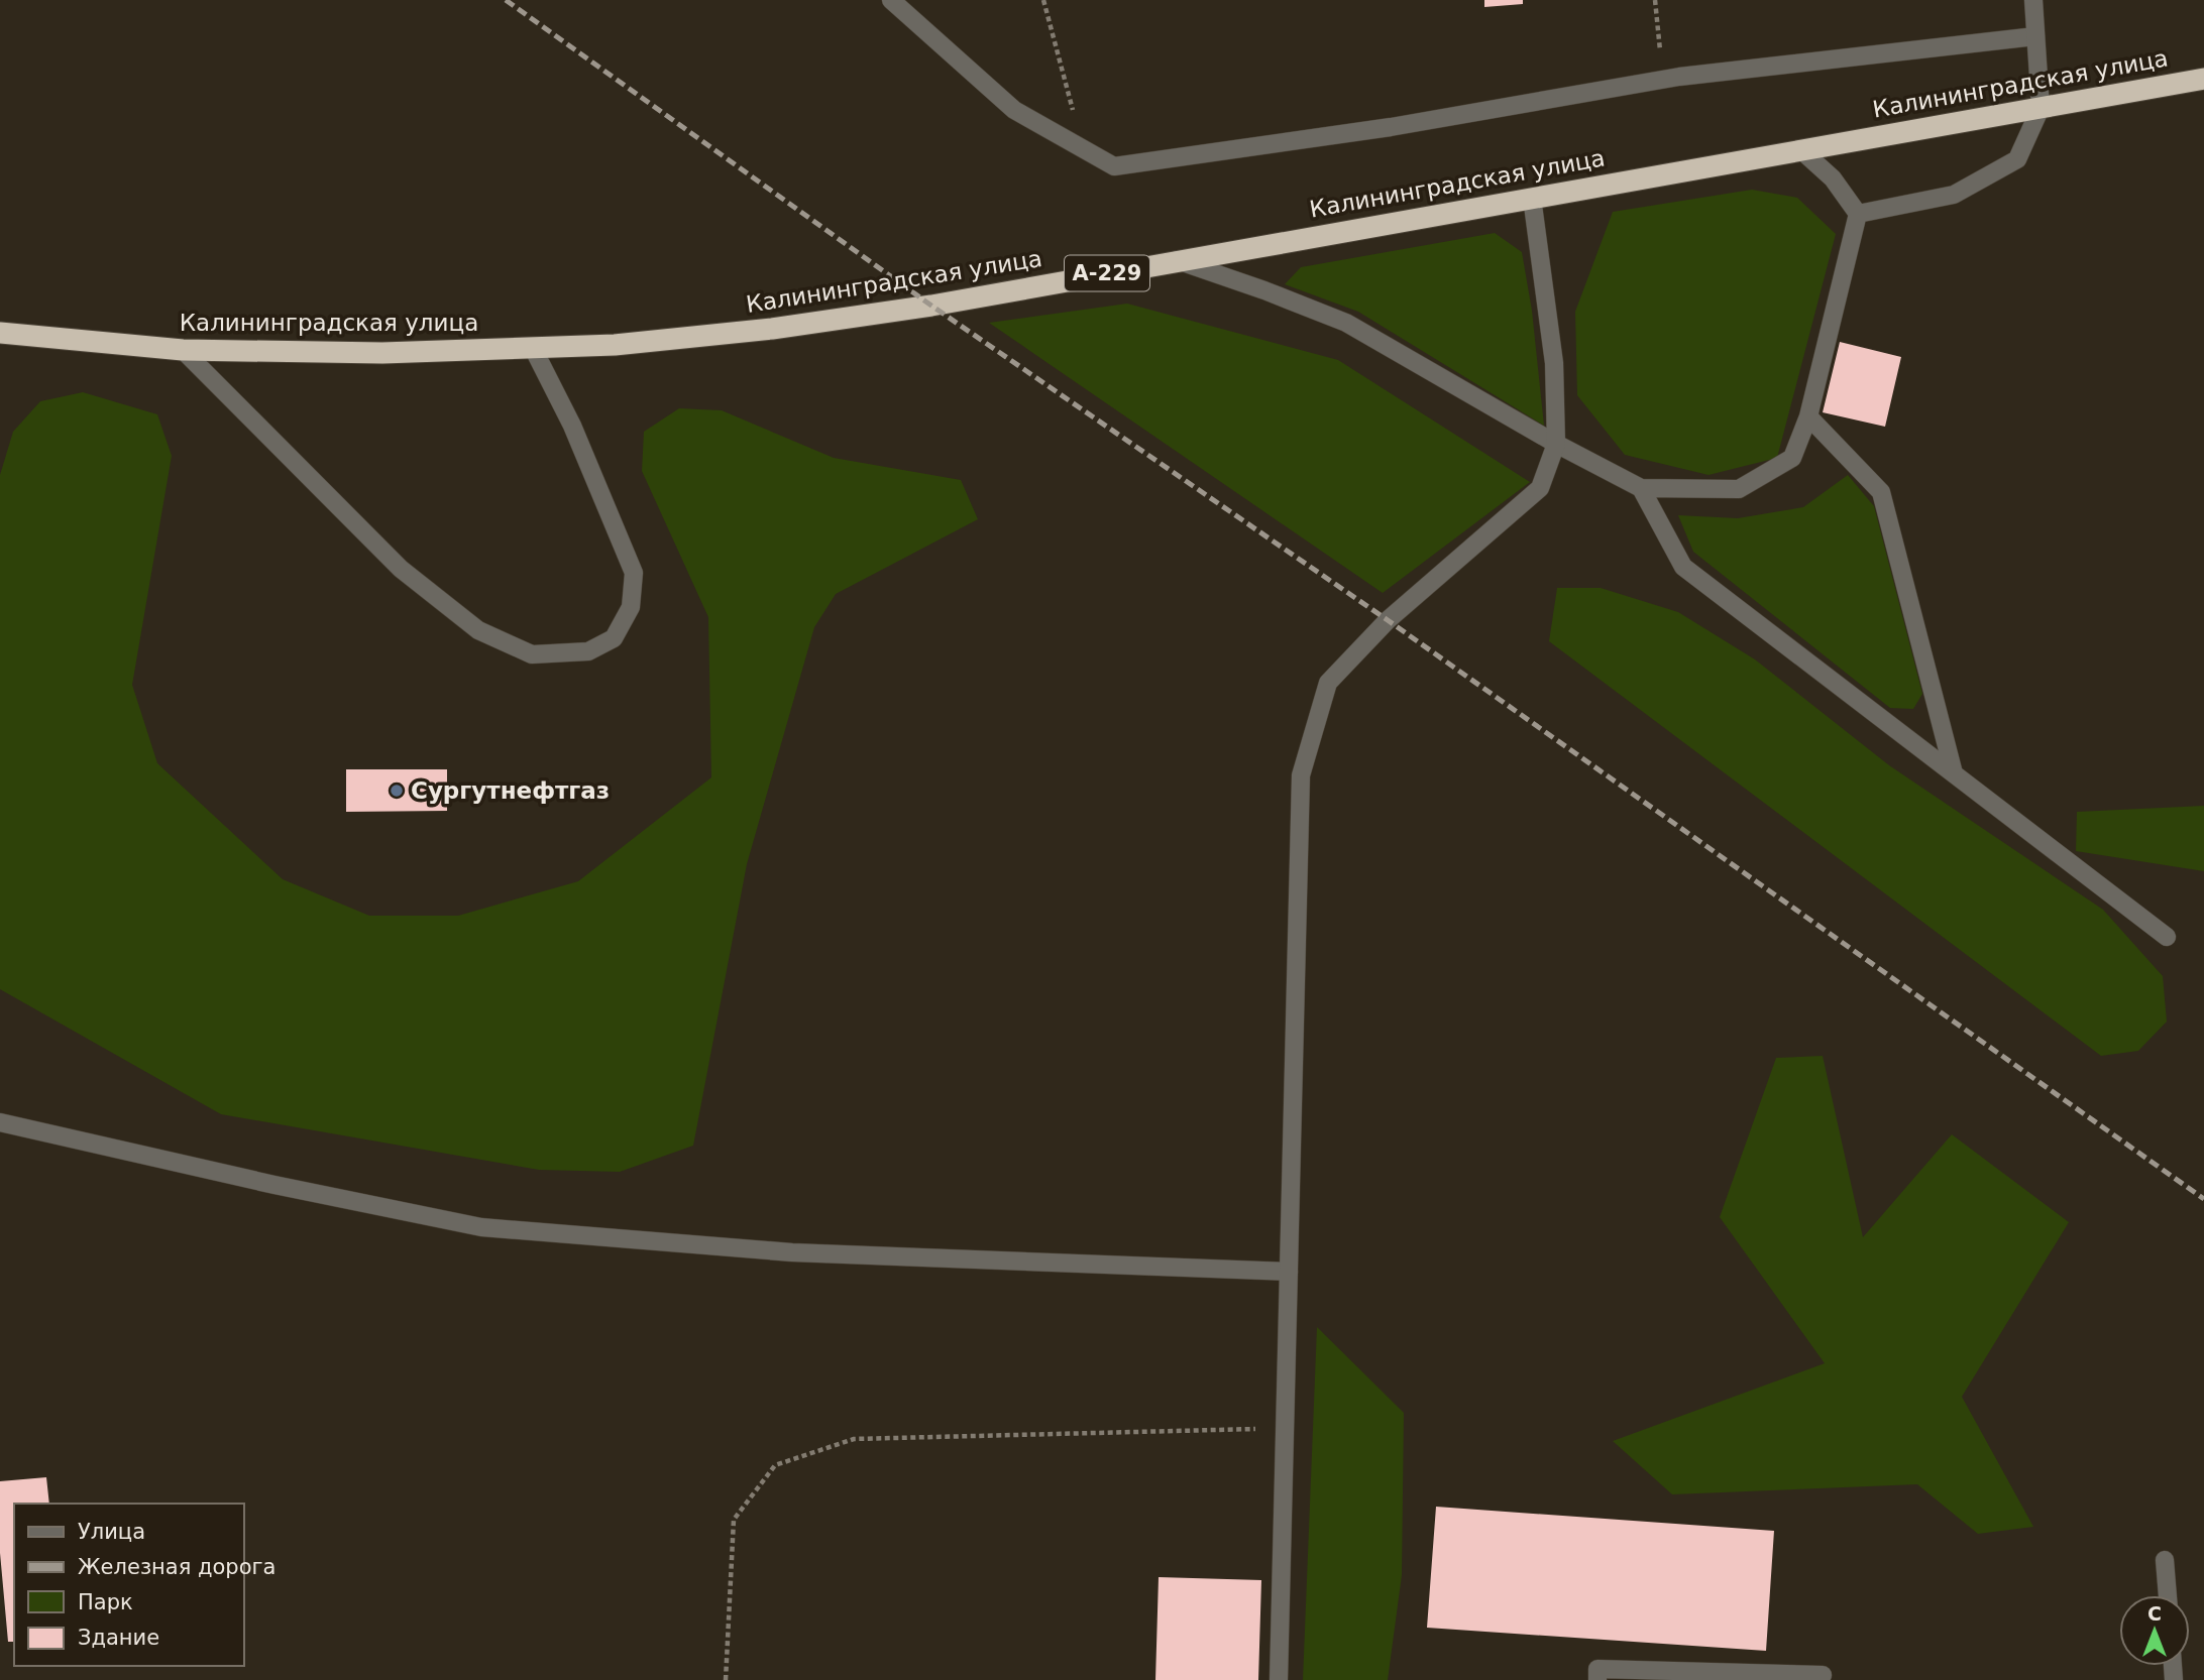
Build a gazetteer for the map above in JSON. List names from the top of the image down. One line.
{"streets":{"highway":["Калининградская улица","А-229"]},"places":["Сургутнефтгаз"],"legend":["Улица","Железная дорога","Парк","Здание"],"north":"top"}
